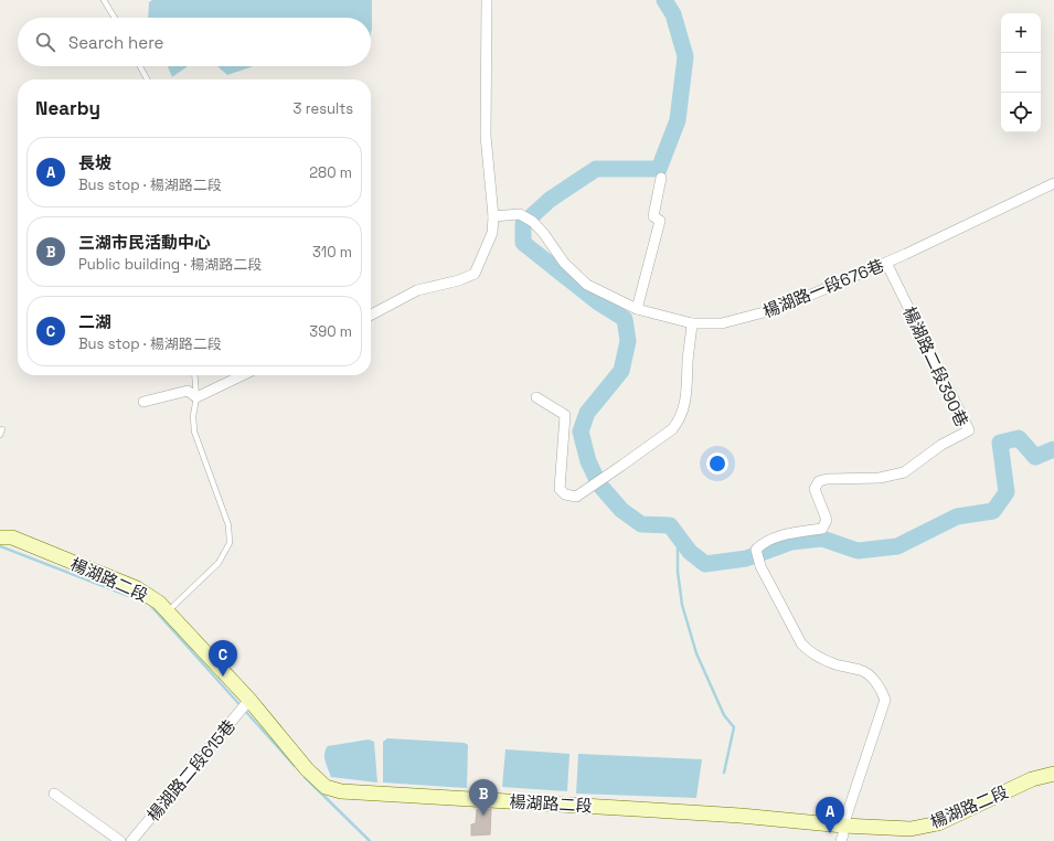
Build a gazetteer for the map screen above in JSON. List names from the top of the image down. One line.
{"streets":{"street":["楊湖路一段676巷","楊湖路二段390巷","楊湖路二段","楊湖路二段615巷"]},"crossings":[["楊湖路一段676巷","楊湖路二段390巷"],["楊湖路二段390巷","楊湖路二段"],["楊湖路二段","楊湖路二段615巷"]],"page":{"map_buttons":["+","−"],"search":"Search here","heading":["Nearby","3 results"],"list":[{"mark":"A","name":"長坡","note":"Bus stop · 楊湖路二段","value":"280 m"},{"mark":"B","name":"三湖市民活動中心","note":"Public building · 楊湖路二段","value":"310 m"},{"mark":"C","name":"二湖","note":"Bus stop · 楊湖路二段","value":"390 m"}],"pins":["C","B","A"]}}
